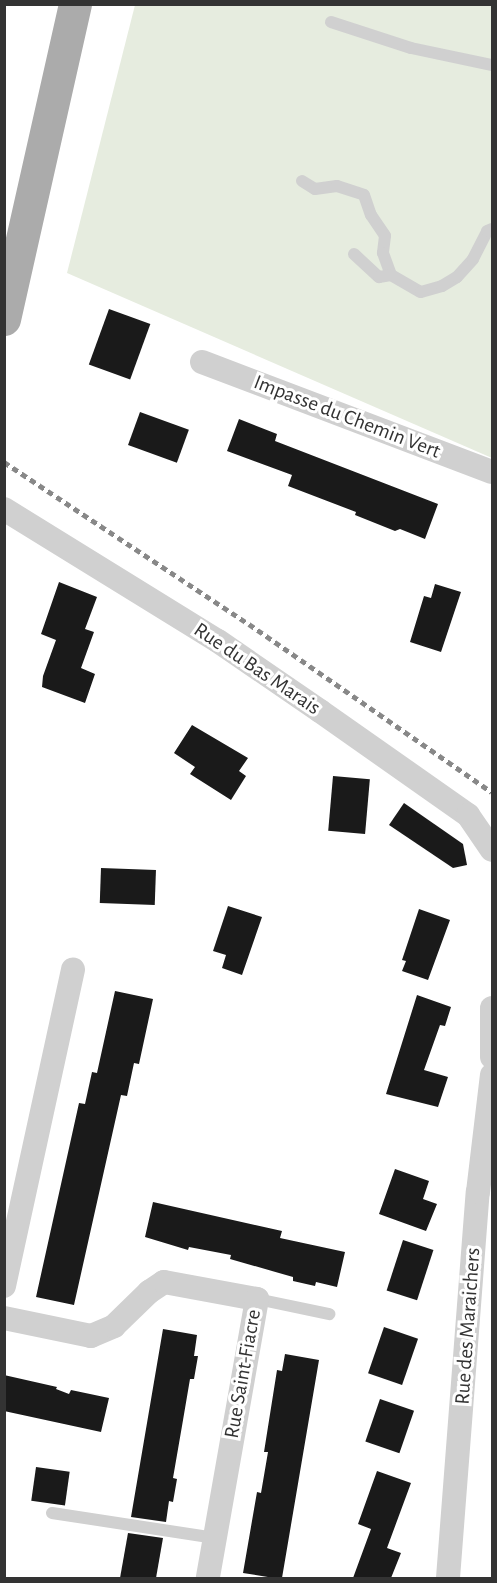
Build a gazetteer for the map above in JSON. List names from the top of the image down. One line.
{"streets":{"street":["Impasse du Chemin Vert","Rue du Bas Marais","Rue des Maraichers","Rue Saint-Fiacre"]}}
